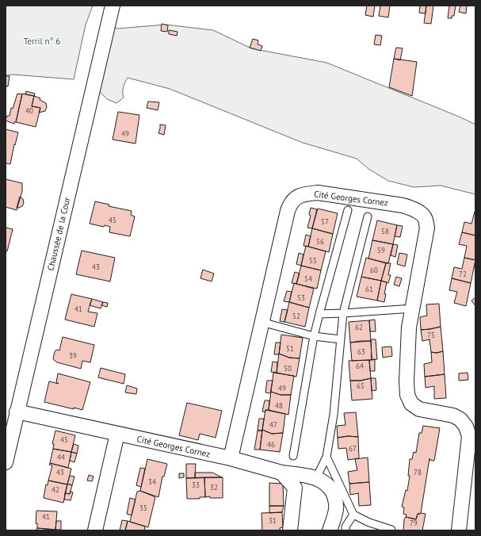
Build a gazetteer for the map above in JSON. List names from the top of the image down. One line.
{"streets":{"street":["Cité Georges Cornez","Chaussée de la Cour"]},"crossings":[["Cité Georges Cornez","Chaussée de la Cour"]],"parks":["Terril n° 6"],"house_numbers":["40","49","45","57","58","56","59","55","43","60","72","54","61","53","41","52","62","75","51","63","39","64","50","65","49","48","47","45","46","67","44","43","78","34","33","32","42","35","41","31","79"]}
